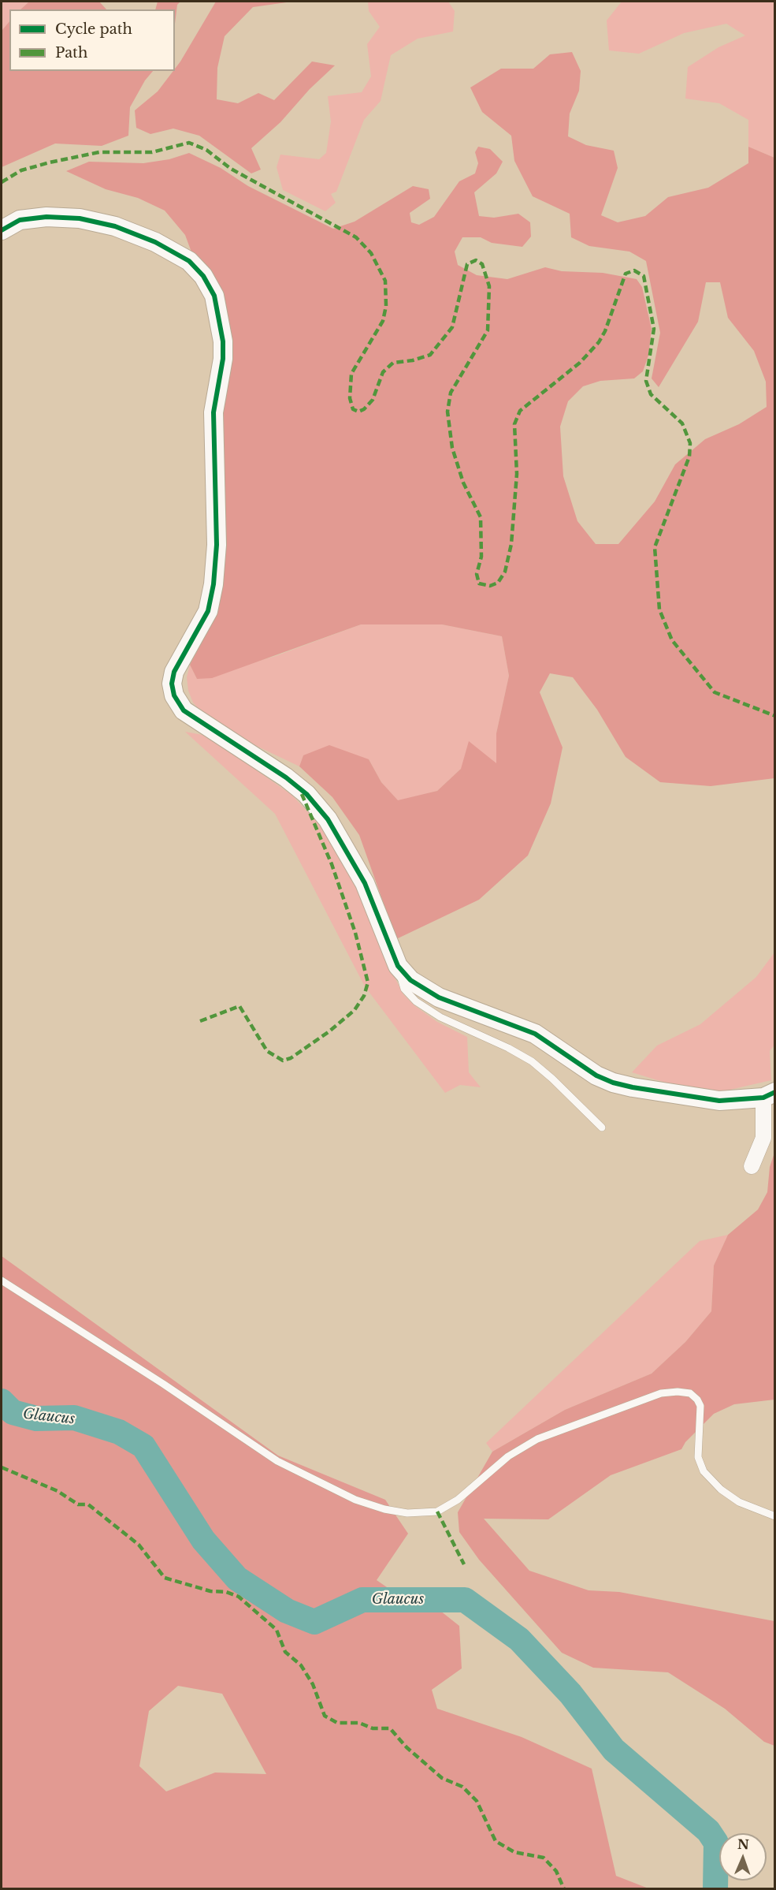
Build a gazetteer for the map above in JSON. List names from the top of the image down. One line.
{"water":["Glaucus"],"legend":["Cycle path","Path"],"north":"top"}
